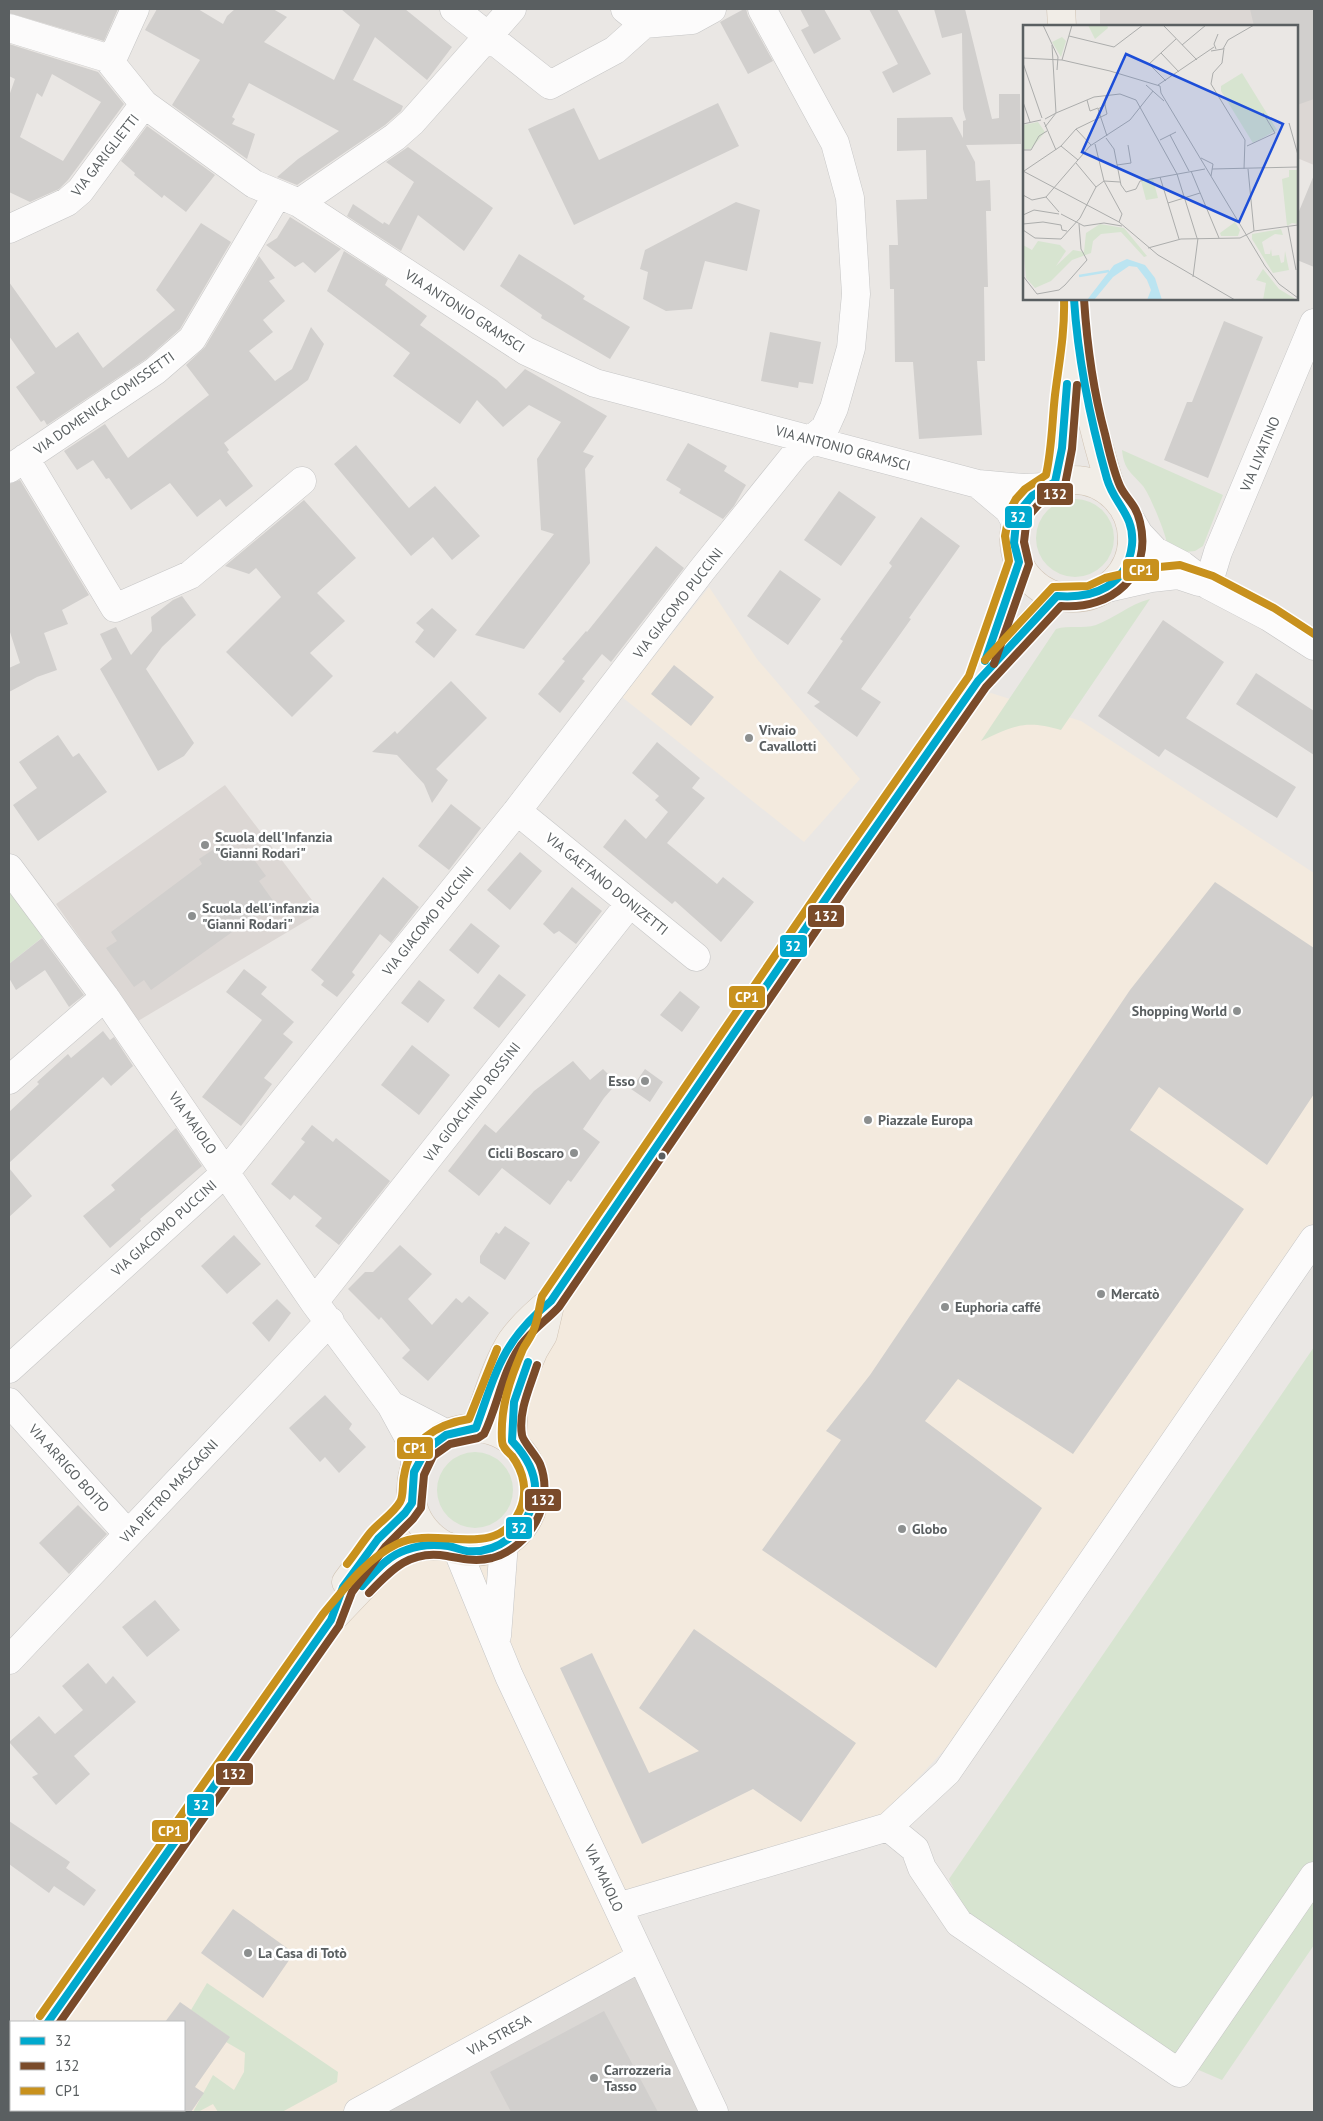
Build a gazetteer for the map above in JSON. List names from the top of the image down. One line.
{"streets":{"street":["VIA GARIGLIETTI","VIA ANTONIO GRAMSCI","VIA DOMENICA COMISSETTI","VIA LIVATINO","VIA GIACOMO PUCCINI","VIA GAETANO DONIZETTI","VIA GIOACHINO ROSSINI","VIA MAIOLO","VIA ARRIGO BOITO","VIA PIETRO MASCAGNI","VIA STRESA"]},"crossings":[["VIA GARIGLIETTI","VIA ANTONIO GRAMSCI"],["VIA ANTONIO GRAMSCI","VIA DOMENICA COMISSETTI"],["VIA ANTONIO GRAMSCI","VIA GIACOMO PUCCINI"],["VIA GIACOMO PUCCINI","VIA GAETANO DONIZETTI"],["VIA GIACOMO PUCCINI","VIA MAIOLO"],["VIA GAETANO DONIZETTI","VIA GIOACHINO ROSSINI"],["VIA GIOACHINO ROSSINI","VIA MAIOLO"],["VIA GIOACHINO ROSSINI","VIA PIETRO MASCAGNI"],["VIA MAIOLO","VIA PIETRO MASCAGNI"],["VIA MAIOLO","VIA STRESA"],["VIA ARRIGO BOITO","VIA PIETRO MASCAGNI"]],"places":["Vivaio Cavallotti","Scuola dell'Infanzia \"Gianni Rodari\"","Scuola dell'infanzia \"Gianni Rodari\"","Shopping World","Esso","Piazzale Europa","Cicli Boscaro","Mercatò","Euphoria caffé","Globo","La Casa di Totò","Carrozzeria Tasso"],"lines":["transit line 32","transit line 132","transit line CP1"],"legend":["32","132","CP1"]}
